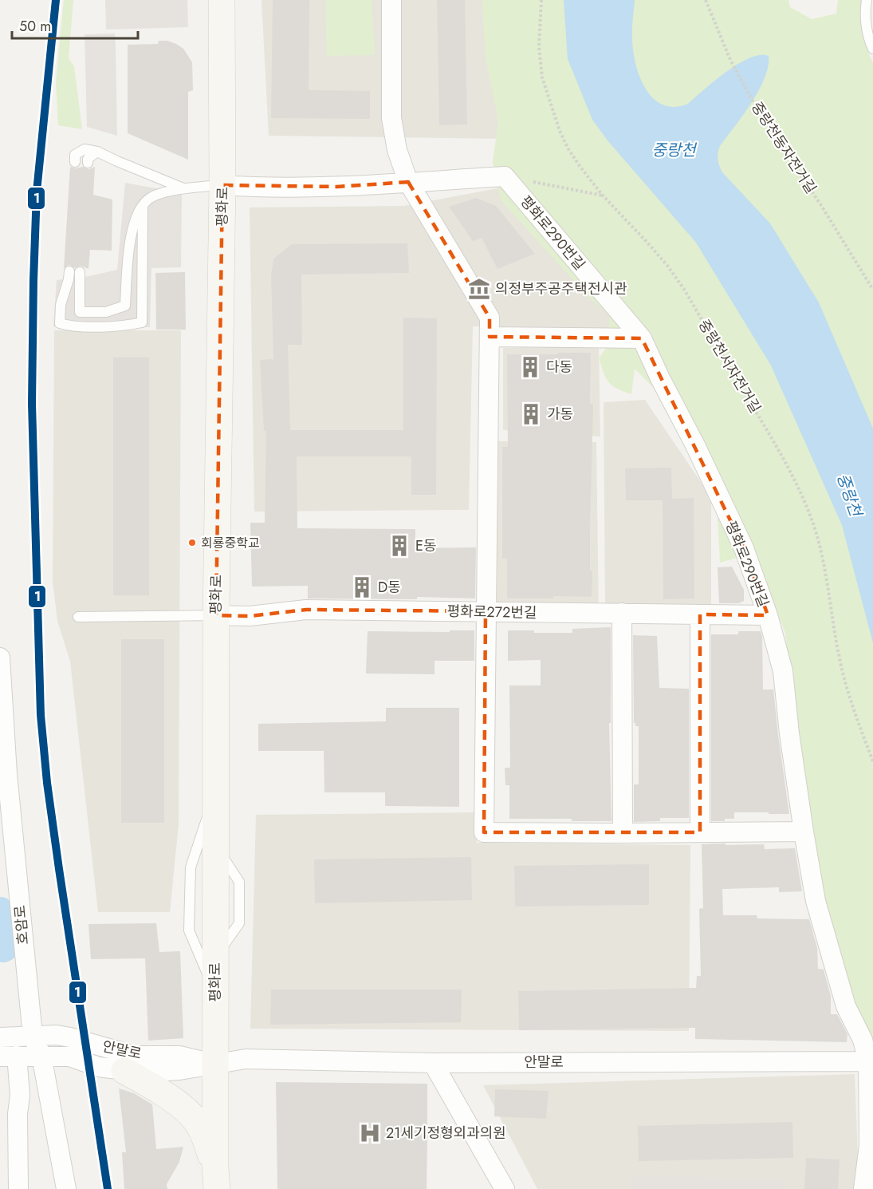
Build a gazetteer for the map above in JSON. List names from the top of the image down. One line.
{"streets":{"main road":["평화로"],"street":["평화로290번길","평화로272번길","호암로","안말로"],"path":["중랑천동자전거길","중랑천서자전거길"]},"crossings":[["평화로","평화로272번길"],["평화로","안말로"],["평화로290번길","평화로272번길"],["평화로290번길","안말로"],["호암로","안말로"]],"water":["중랑천"],"places":{"museum":["의정부주공주택전시관"],"building":["다동","가동","E동","D동"],"other":["회룡중학교"],"hospital":["21세기정형외과의원"]},"lines":["transit line 1"],"scale_bar":"50 m"}
